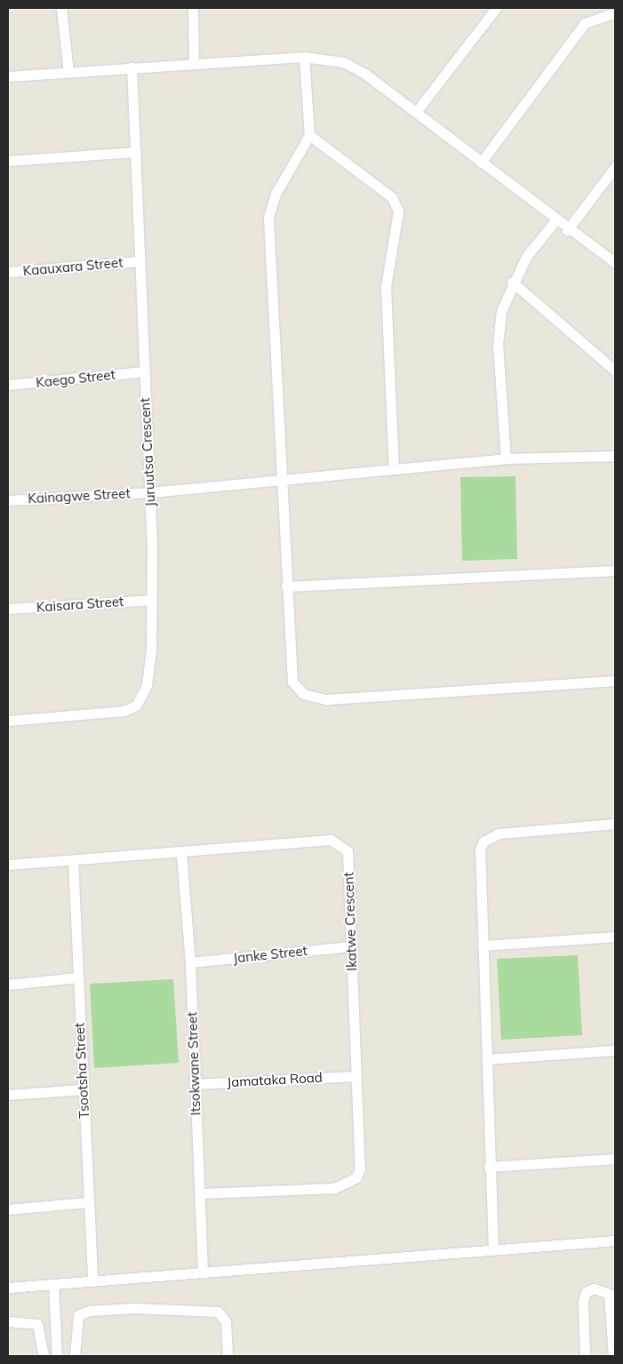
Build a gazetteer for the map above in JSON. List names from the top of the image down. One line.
{"streets":{"street":["Kaauxara Street","Kaego Street","Juruutsa Crescent","Kainagwe Street","Kaisara Street","Ikatwe Crescent","Janke Street","Itsokwane Street","Tsootsha Street","Jamataka Road"]},"crossings":[["Kaauxara Street","Juruutsa Crescent"],["Kaego Street","Juruutsa Crescent"],["Juruutsa Crescent","Kainagwe Street"],["Juruutsa Crescent","Kaisara Street"],["Ikatwe Crescent","Janke Street"],["Ikatwe Crescent","Itsokwane Street"],["Ikatwe Crescent","Tsootsha Street"],["Ikatwe Crescent","Jamataka Road"],["Janke Street","Itsokwane Street"],["Itsokwane Street","Jamataka Road"]]}
